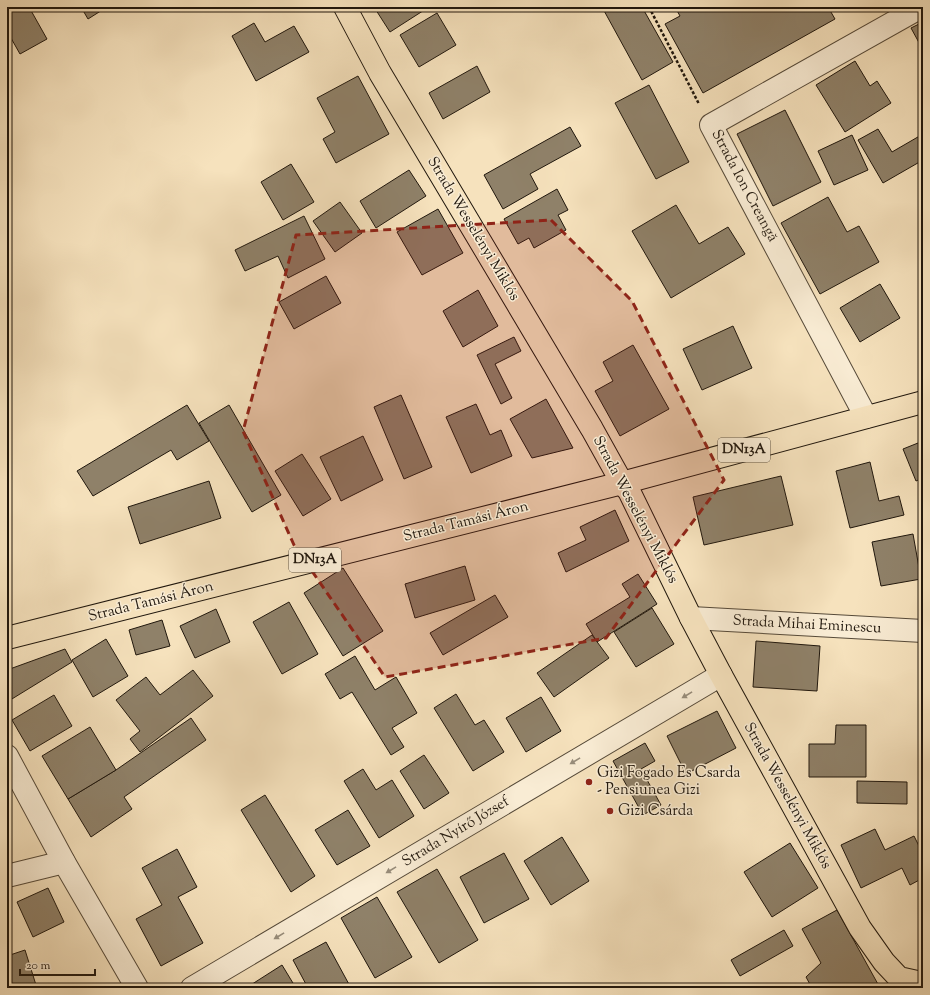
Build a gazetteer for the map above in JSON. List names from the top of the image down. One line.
{"streets":{"main road":["Strada Wesselényi Miklós","DN13A","Strada Tamási Áron"],"street":["Strada Ion Creangă","Strada Mihai Eminescu","Strada Nyírő József"]},"crossings":[["Strada Ion Creangă","Strada Tamási Áron"],["Strada Wesselényi Miklós","Strada Tamási Áron"],["Strada Wesselényi Miklós","Strada Mihai Eminescu"],["Strada Wesselényi Miklós","Strada Nyírő József"]],"one_way":["Strada Nyírő József"],"places":["Gizi Fogado Es Csarda - Pensiunea Gizi","Gizi Csárda"],"scale_bar":"20 m"}
